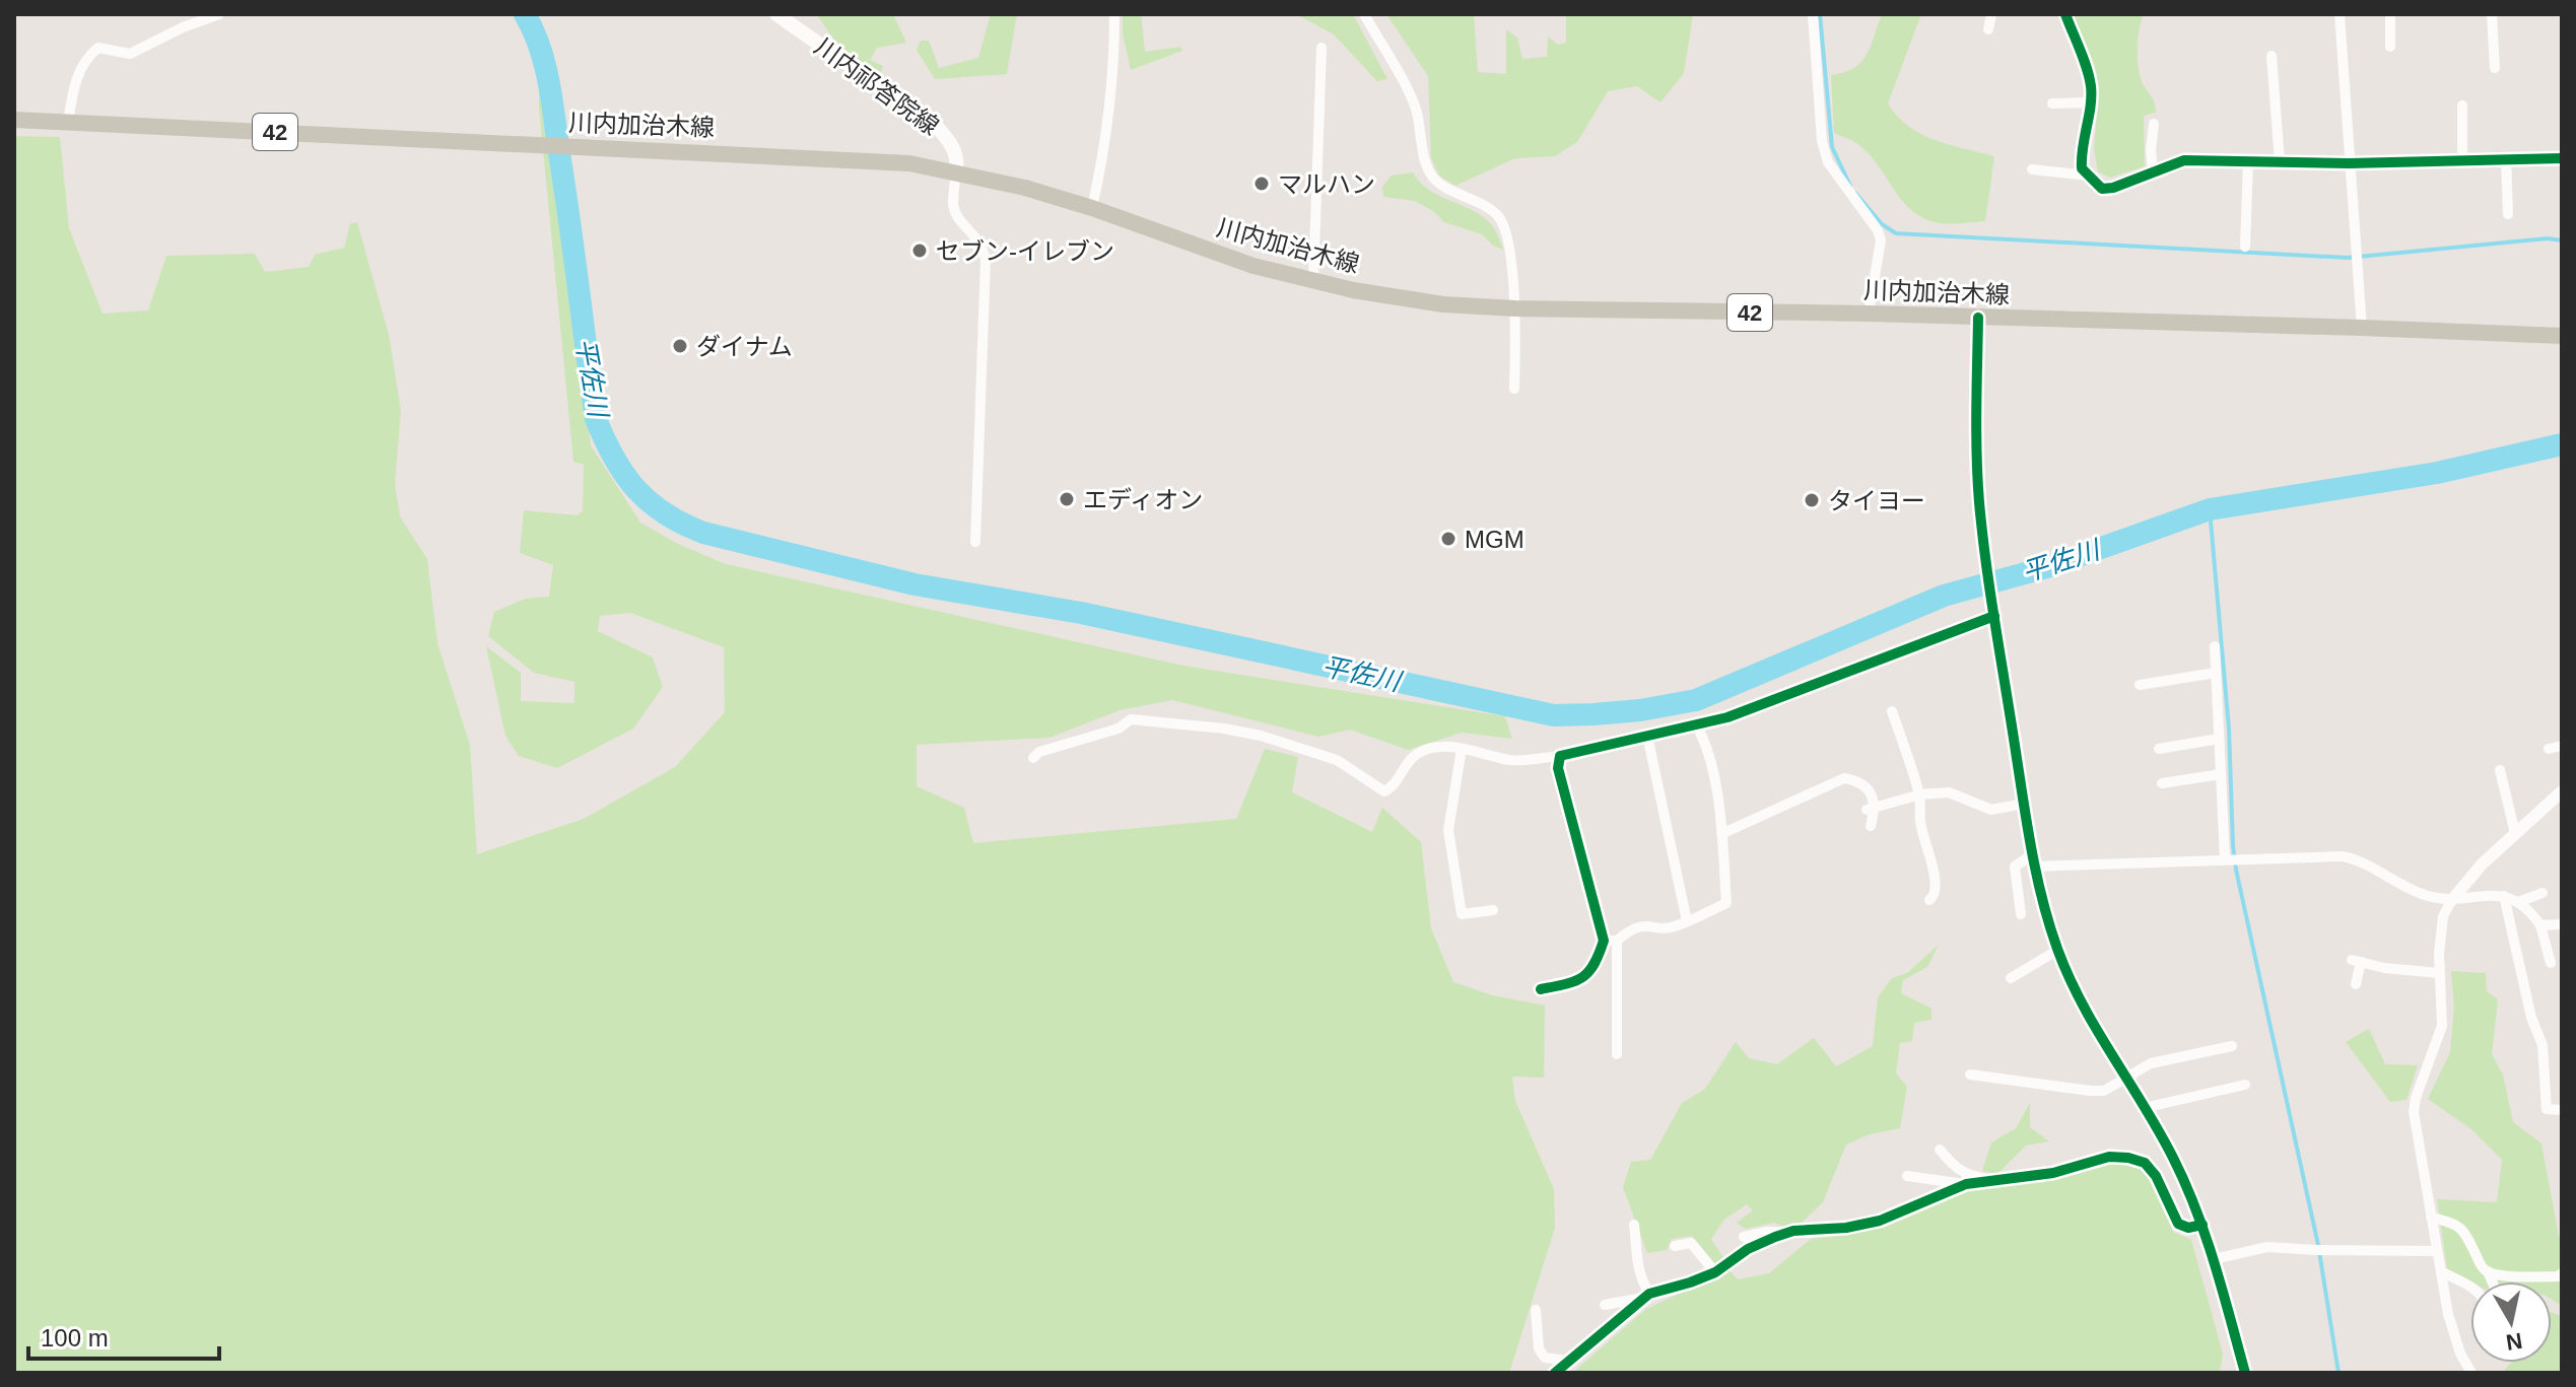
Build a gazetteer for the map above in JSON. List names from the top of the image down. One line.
{"streets":{"main road":["川内祁答院線","川内加治木線","42"]},"crossings":[["川内祁答院線","川内加治木線"]],"water":["平佐川"],"places":["マルハン","セブン-イレブン","ダイナム","エディオン","タイヨー","MGM"],"scale_bar":"100 m","north":"bottom"}
